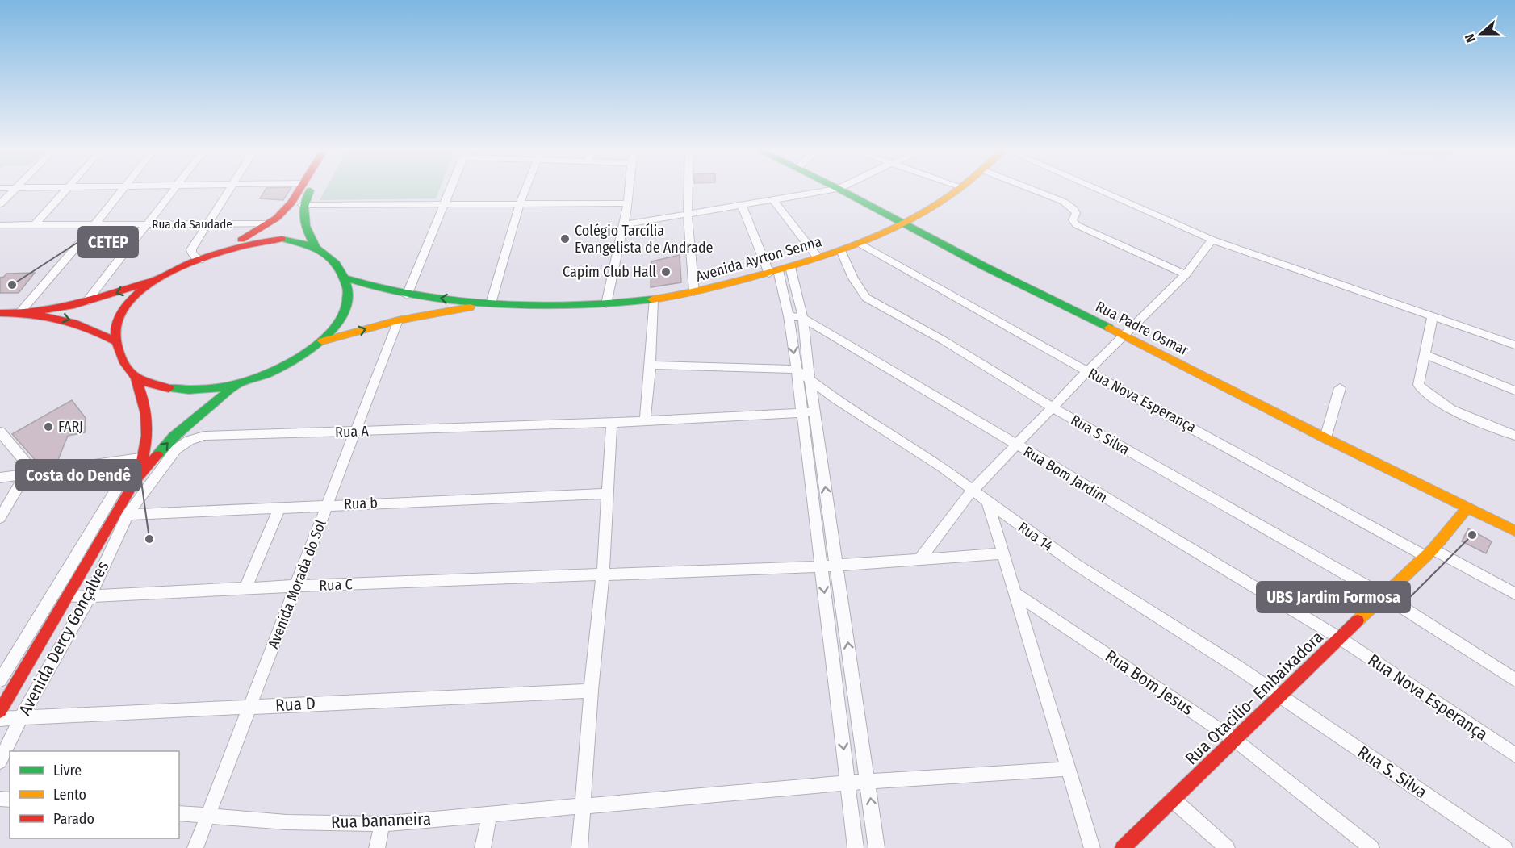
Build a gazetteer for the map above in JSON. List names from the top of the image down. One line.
{"streets":{"main road":["Avenida Ayrton Senna","Rua Padre Osmar","Rua Otacilio- Embaixadora"],"street":["Rua da Saudade","Rua Nova Esperança","Rua A","Rua S Silva","Rua Bom Jardim","Rua b","Rua 14","Avenida Morada do Sol","Rua C","Avenida Dercy Gonçalves","Rua Bom Jesus","Rua D","Rua S. Silva","Rua bananeira"]},"crossings":[["Avenida Ayrton Senna","Rua Padre Osmar"],["Avenida Ayrton Senna","Rua Nova Esperança"],["Avenida Ayrton Senna","Rua S Silva"],["Avenida Ayrton Senna","Avenida Morada do Sol"],["Rua Padre Osmar","Rua Otacilio- Embaixadora"],["Rua Nova Esperança","Rua Bom Jardim"],["Rua Nova Esperança","Rua Otacilio- Embaixadora"],["Rua A","Rua b"],["Rua A","Avenida Morada do Sol"],["Rua A","Avenida Dercy Gonçalves"],["Rua S Silva","Rua Otacilio- Embaixadora"],["Rua Bom Jardim","Rua Otacilio- Embaixadora"],["Rua b","Avenida Morada do Sol"],["Rua b","Avenida Dercy Gonçalves"],["Rua 14","Rua Otacilio- Embaixadora"],["Rua 14","Rua S. Silva"],["Avenida Morada do Sol","Rua C"],["Avenida Morada do Sol","Rua D"],["Avenida Morada do Sol","Rua bananeira"],["Rua C","Avenida Dercy Gonçalves"],["Avenida Dercy Gonçalves","Rua D"],["Rua Bom Jesus","Rua Otacilio- Embaixadora"],["Rua Otacilio- Embaixadora","Rua S. Silva"]],"places":["Colégio Tarcília Evangelista de Andrade","Capim Club Hall","CETEP","FARJ","UBS Jardim Formosa","Costa do Dendê"],"legend":["Livre","Lento","Parado"],"north":"left"}
